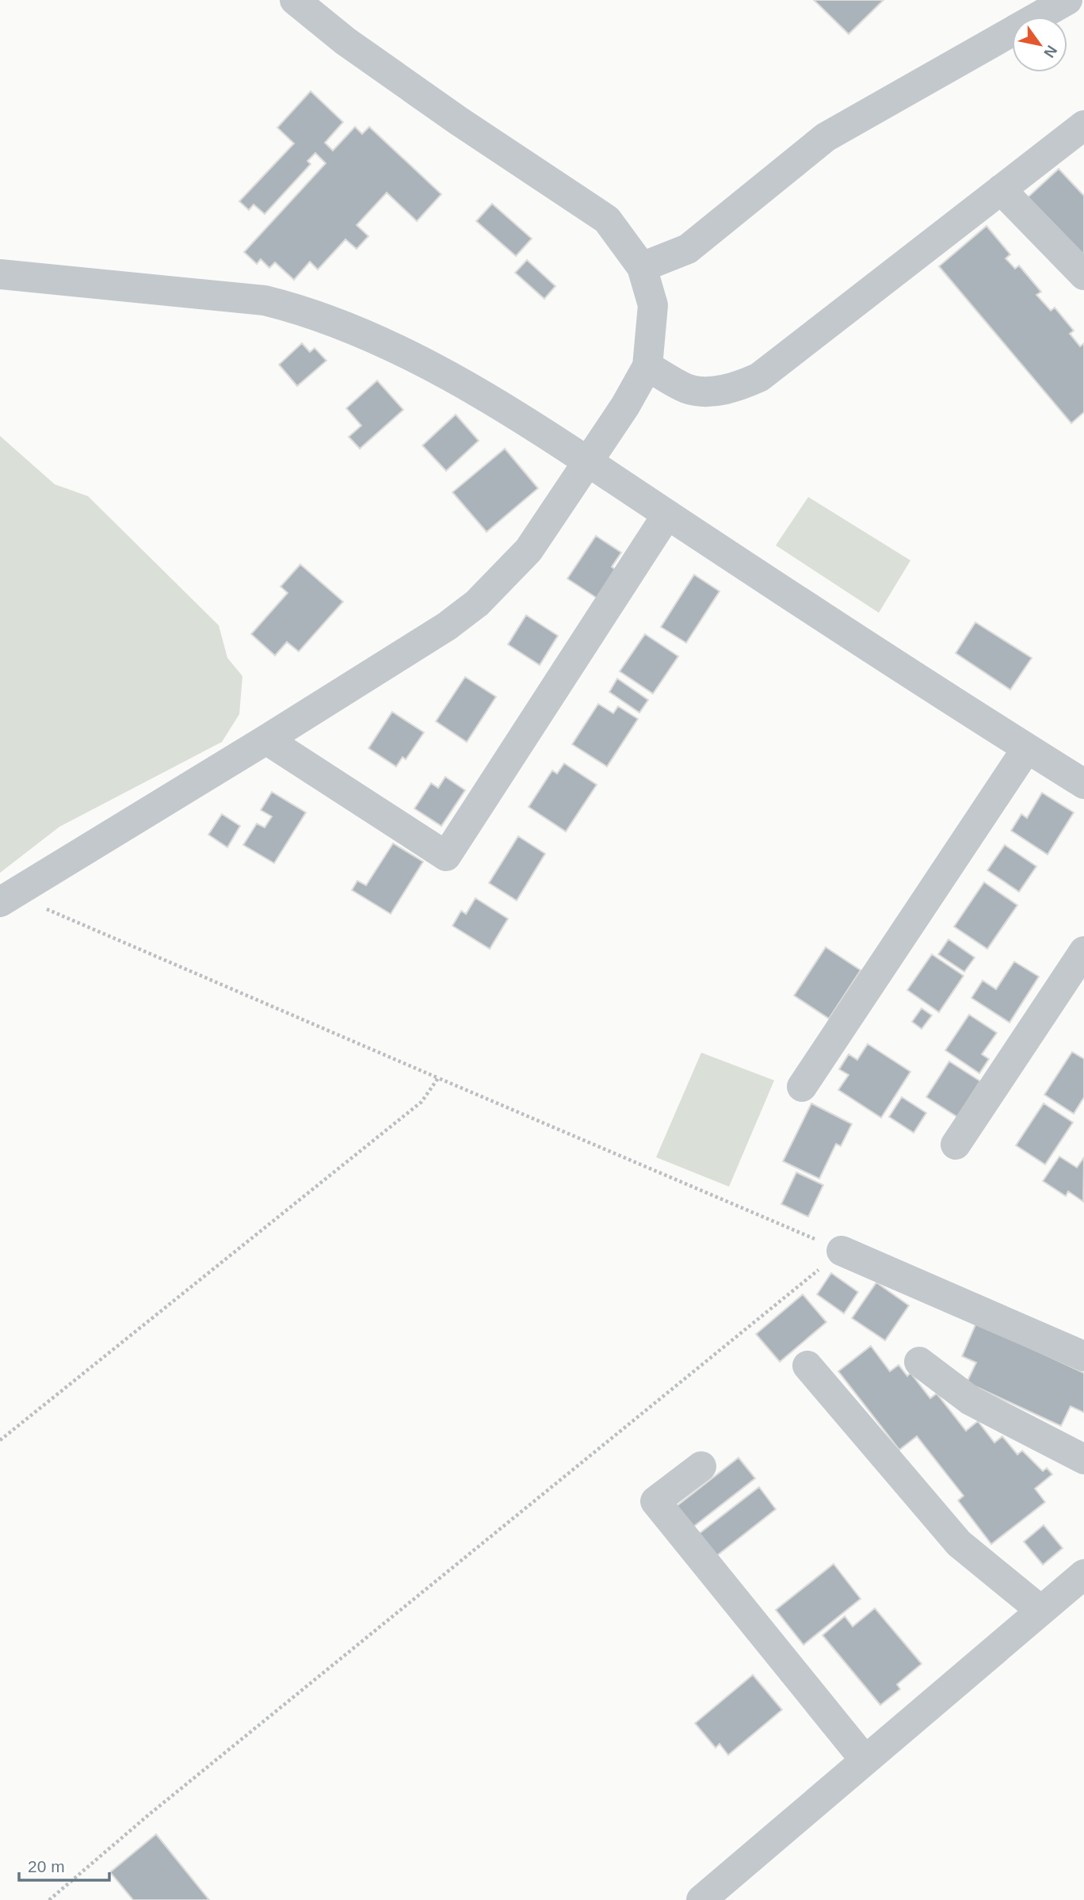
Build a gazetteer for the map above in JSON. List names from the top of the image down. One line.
{"scale_bar":"20 m","north":"bottom right"}
